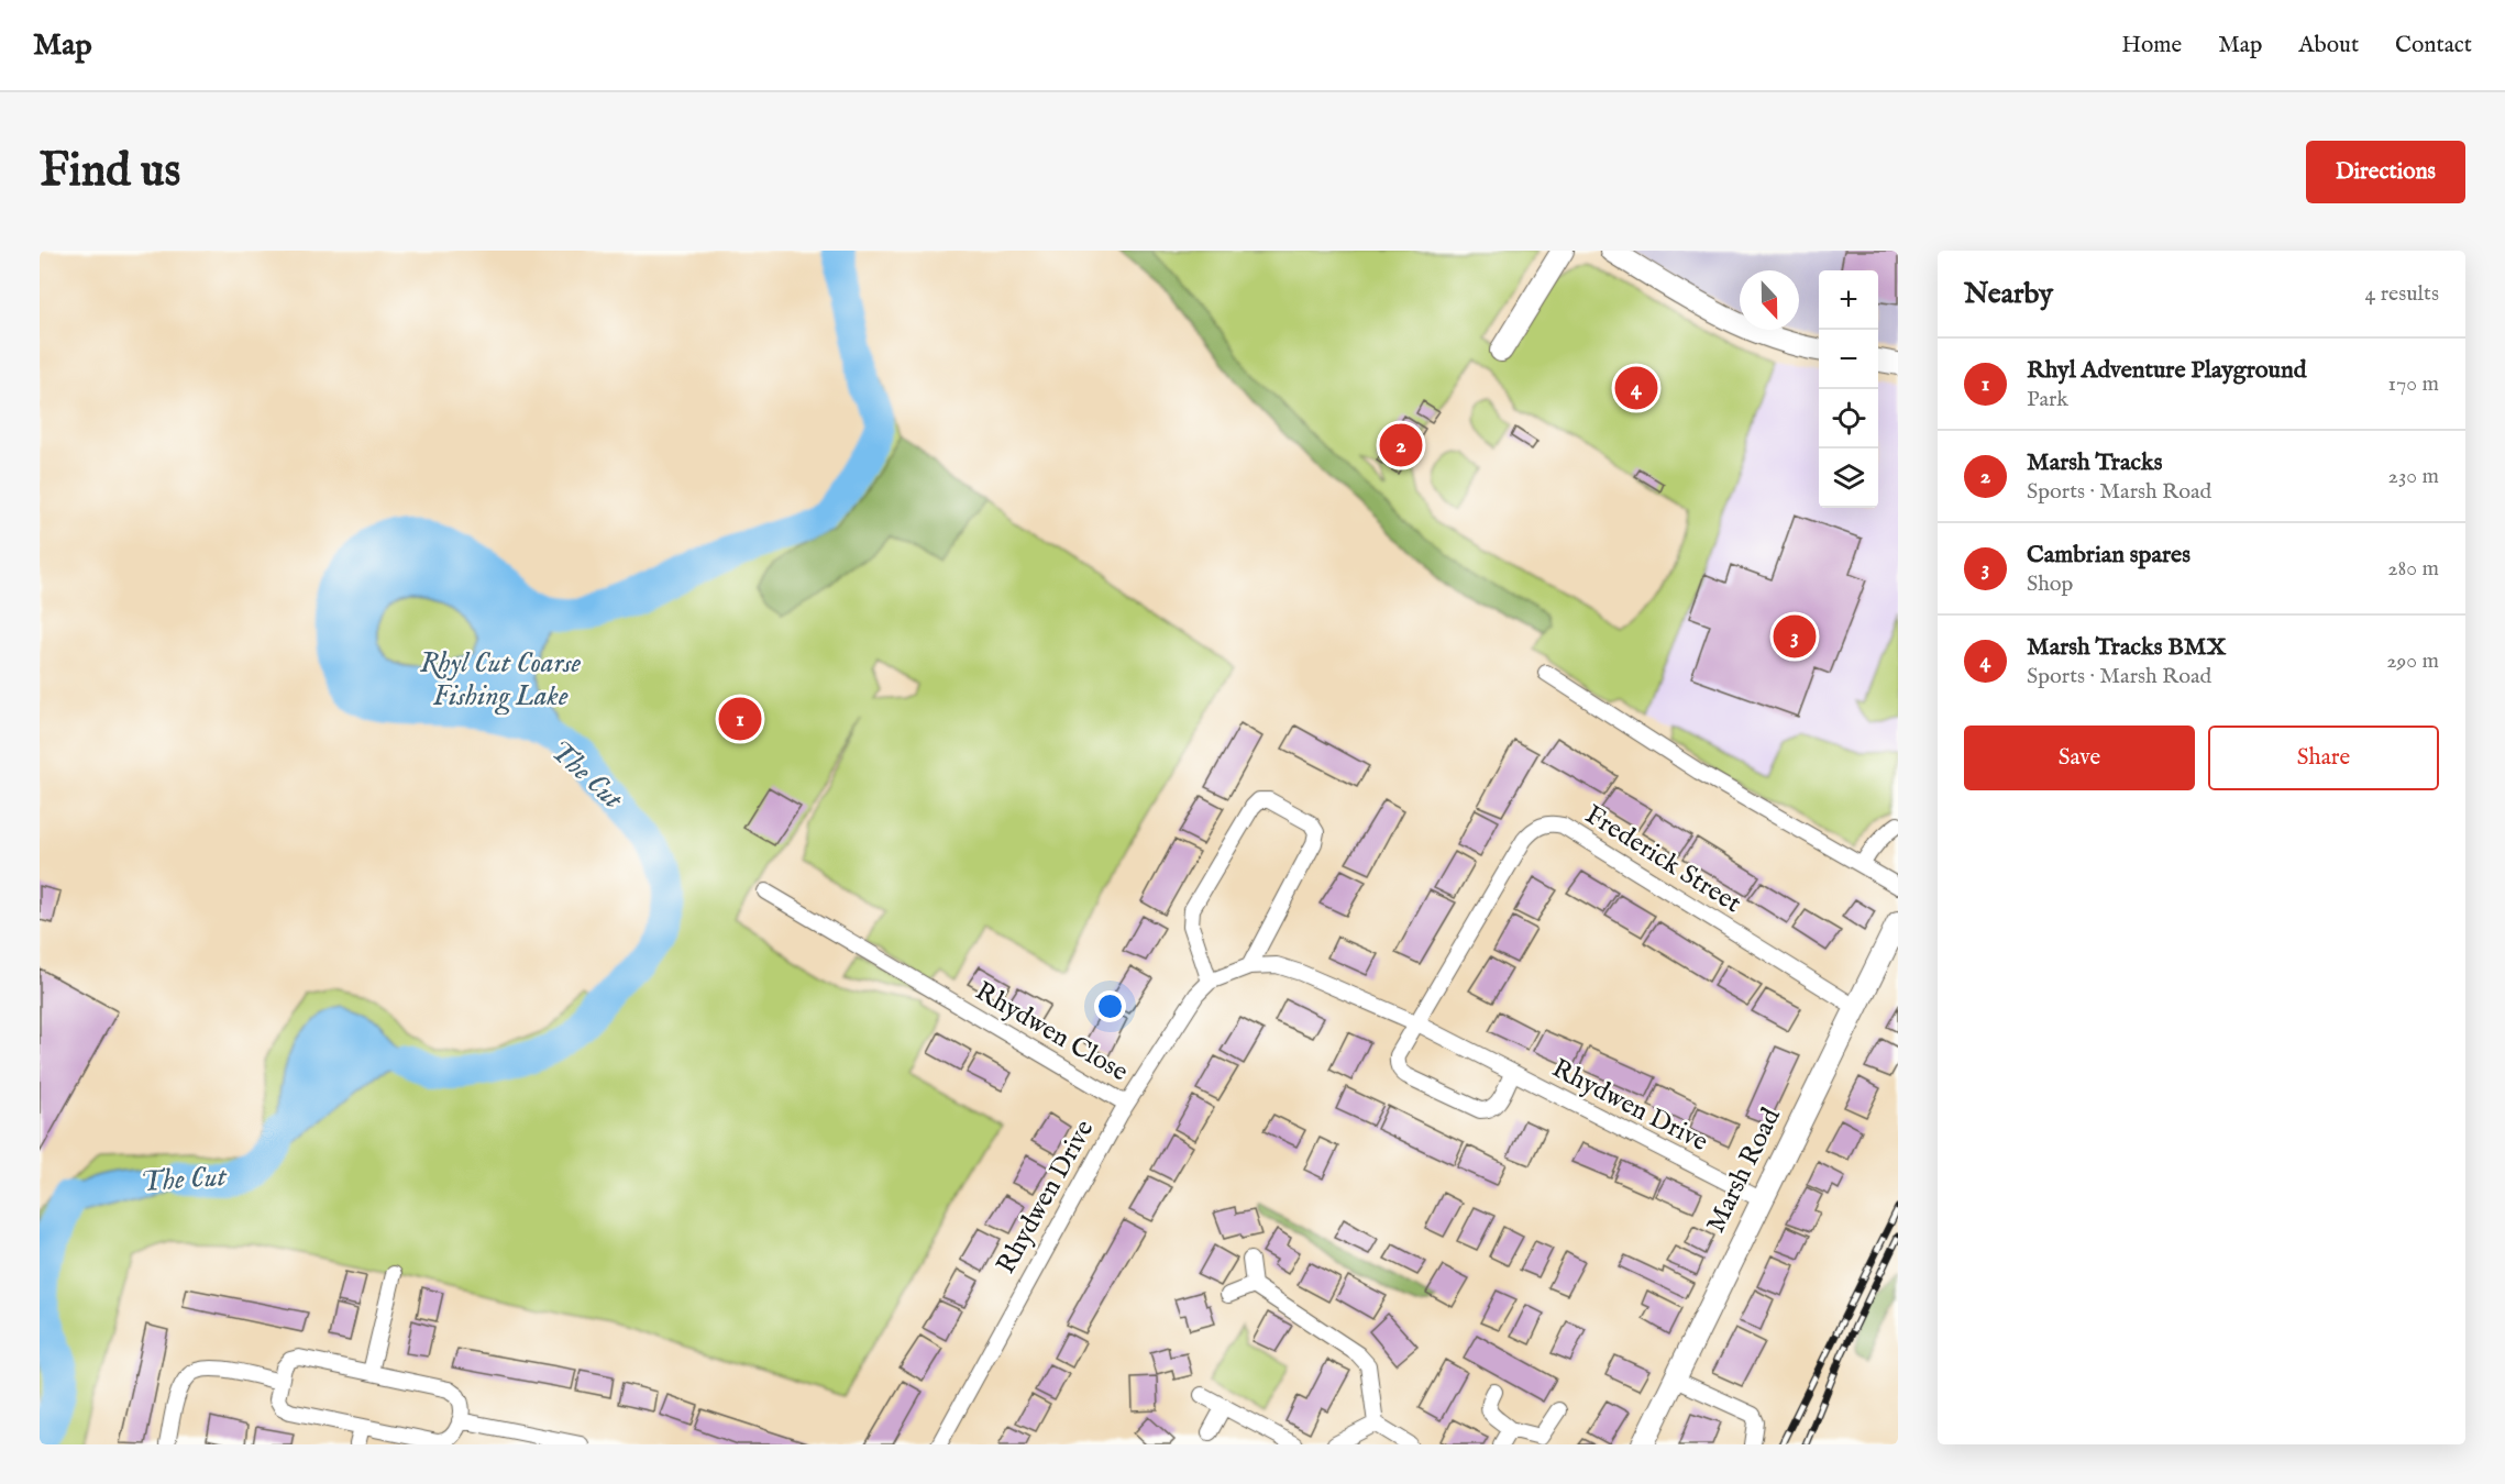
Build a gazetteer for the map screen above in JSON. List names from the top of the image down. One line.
{"streets":{"street":["Frederick Street","Rhydwen Close","Rhydwen Drive","Marsh Road"]},"crossings":[["Frederick Street","Rhydwen Drive"],["Frederick Street","Marsh Road"],["Rhydwen Close","Rhydwen Drive"],["Rhydwen Drive","Marsh Road"]],"water":["Rhyl Cut Coarse Fishing Lake","The Cut"],"north":"bottom","page":{"header":"Map","nav":["Home","Map","About","Contact"],"buttons":["Directions",["Save","Share"]],"title":"Find us","heading":["Nearby","4 results"],"map_buttons":["+","−"],"list":[{"mark":"1","name":"Rhyl Adventure Playground","note":"Park","value":"170 m"},{"mark":"2","name":"Marsh Tracks","note":"Sports · Marsh Road","value":"230 m"},{"mark":"3","name":"Cambrian spares","note":"Shop","value":"280 m"},{"mark":"4","name":"Marsh Tracks BMX","note":"Sports · Marsh Road","value":"290 m"}],"pins":["4","2","3","1"]}}
